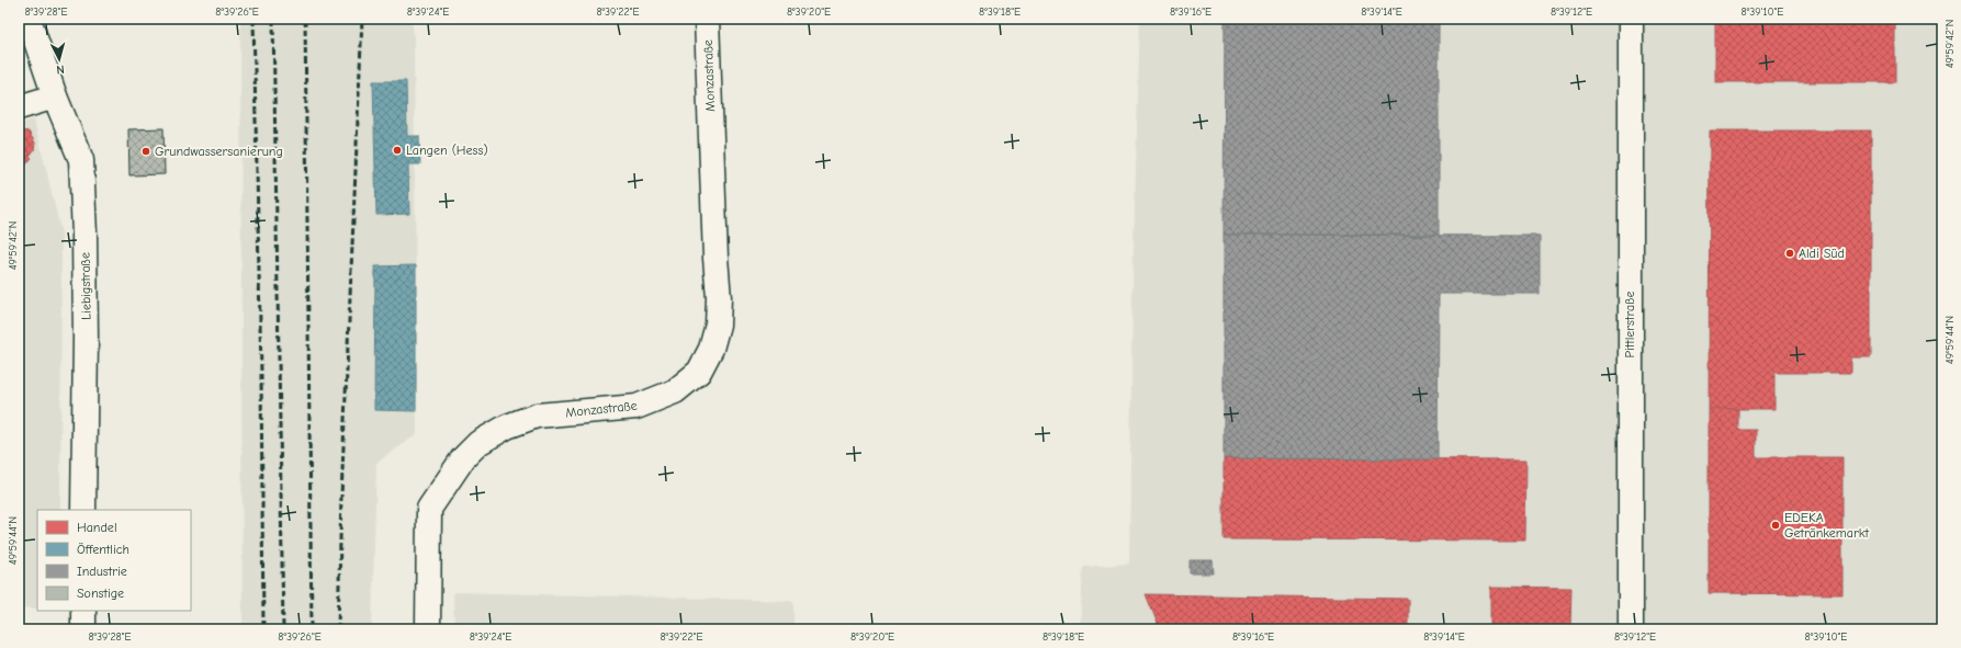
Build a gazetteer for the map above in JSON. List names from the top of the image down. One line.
{"streets":{"street":["Monzastraße","Liebigstraße","Pittlerstraße"]},"places":["Langen (Hess)","Grundwassersanierung","Aldi Süd","EDEKA Getränkemarkt"],"legend":["Handel","Öffentlich","Industrie","Sonstige"],"north":"bottom","coordinates":["8°39'28\"E","8°39'26\"E","8°39'24\"E","8°39'22\"E","8°39'20\"E","8°39'18\"E","8°39'16\"E","8°39'14\"E","8°39'12\"E","8°39'10\"E","49°59'42\"N","49°59'44\"N"]}
